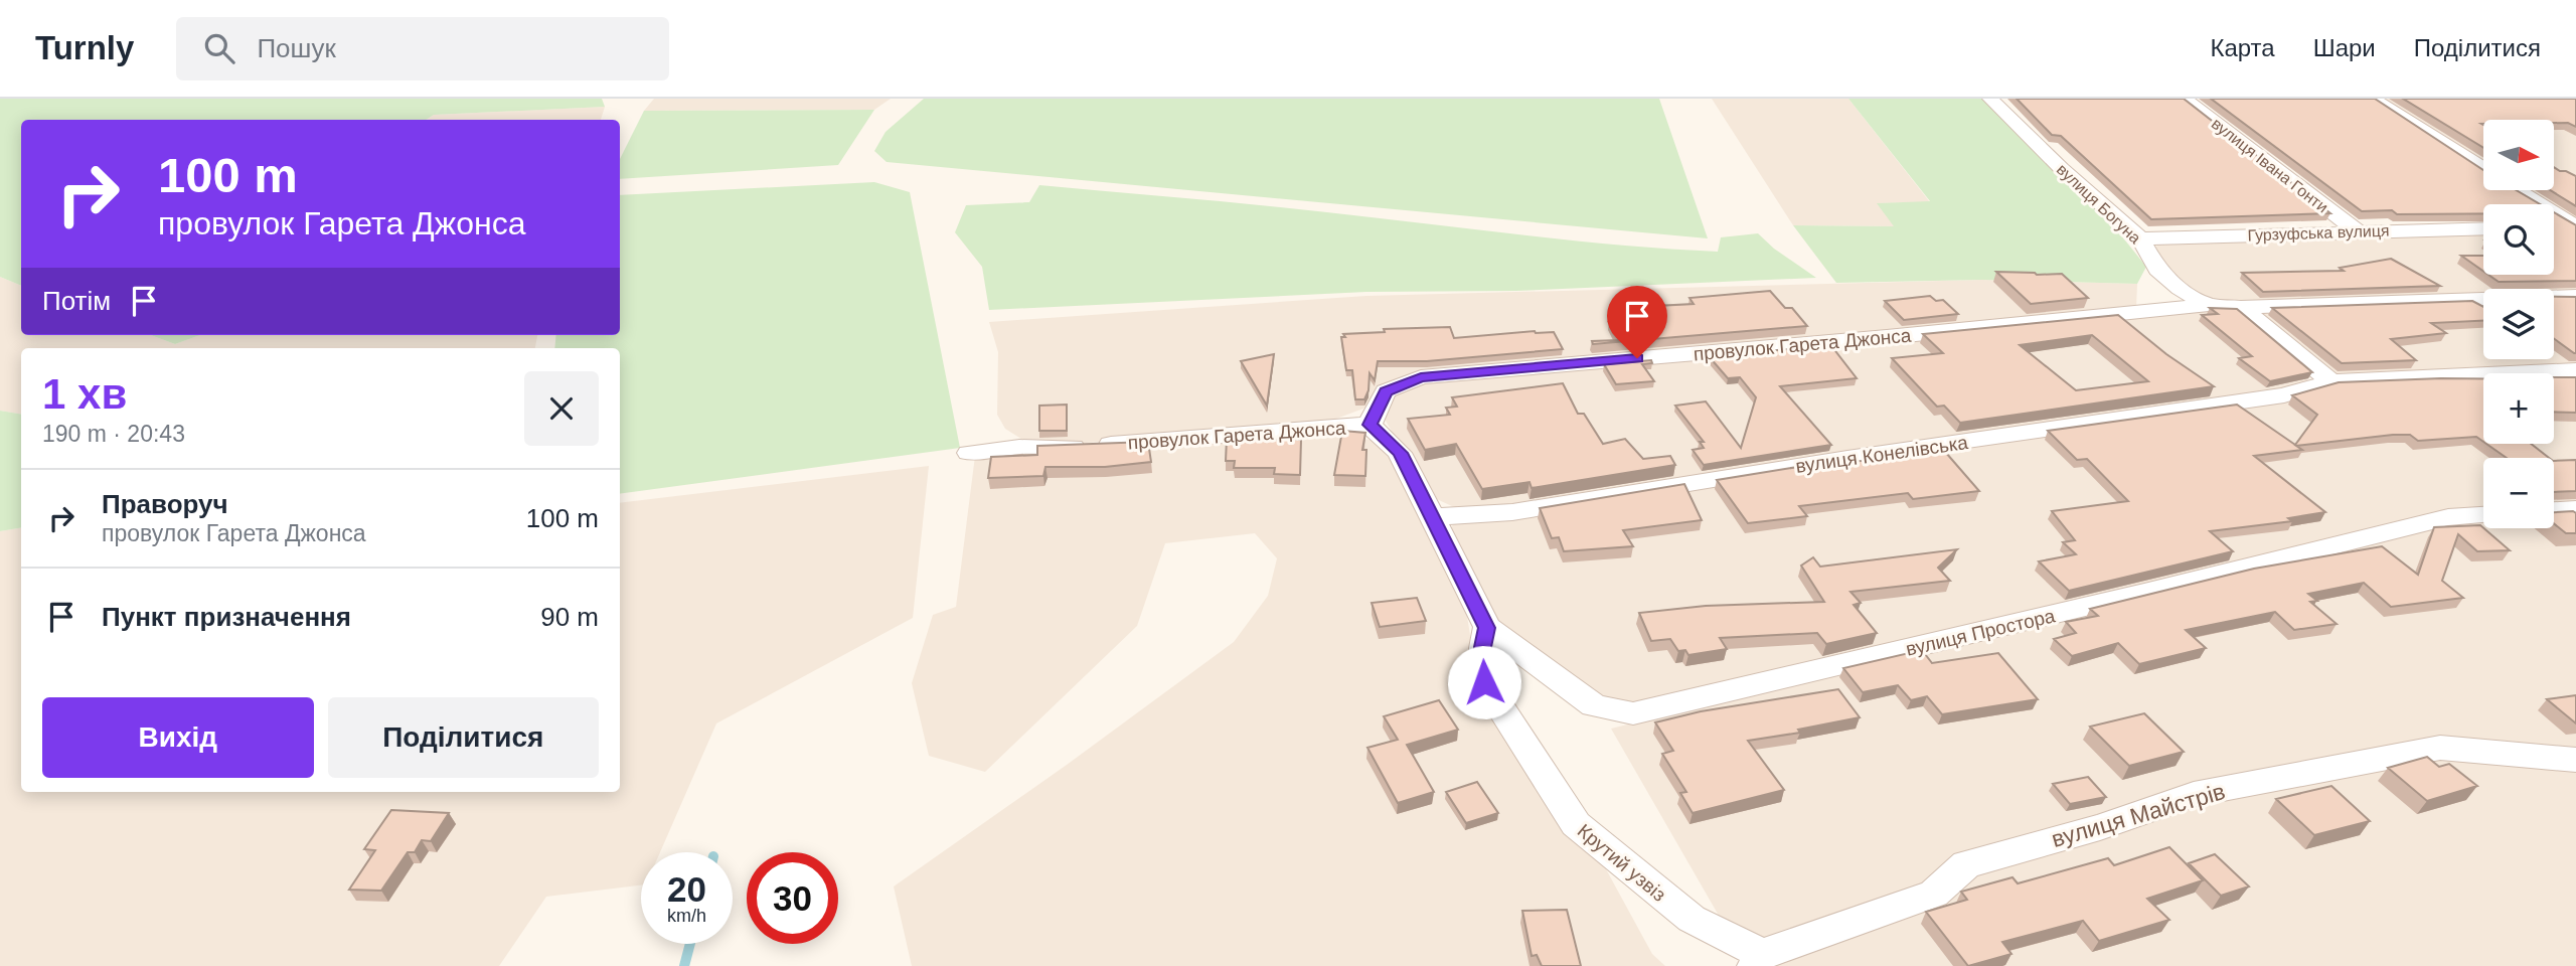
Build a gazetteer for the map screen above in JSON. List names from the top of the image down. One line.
{"streets":{"street":["вулиця Івана Гонти","вулиця Богуна","Гурзуфська вулиця","провулок Гарета Джонса","вулиця Конелівська","вулиця Простора","вулиця Майстрів","Крутий узвіз"]},"crossings":[["вулиця Івана Гонти","Гурзуфська вулиця"],["вулиця Богуна","Гурзуфська вулиця"],["вулиця Богуна","провулок Гарета Джонса"],["вулиця Простора","Крутий узвіз"],["вулиця Майстрів","Крутий узвіз"]],"north":"right","page":{"header":"Turnly","search":"Пошук","nav":["Карта","Шари","Поділитися"],"map_buttons":["+","−"],"turn":["100 m","провулок Гарета Джонса"],"then":"Потім","heading":["1 хв","190 m · 20:43"],"list":[{"name":"Праворуч","note":"провулок Гарета Джонса","value":"100 m"},{"name":"Пункт призначення","value":"90 m"}],"buttons":["Вихід","Поділитися"],"speed":"20 km/h","limit":"30"}}
